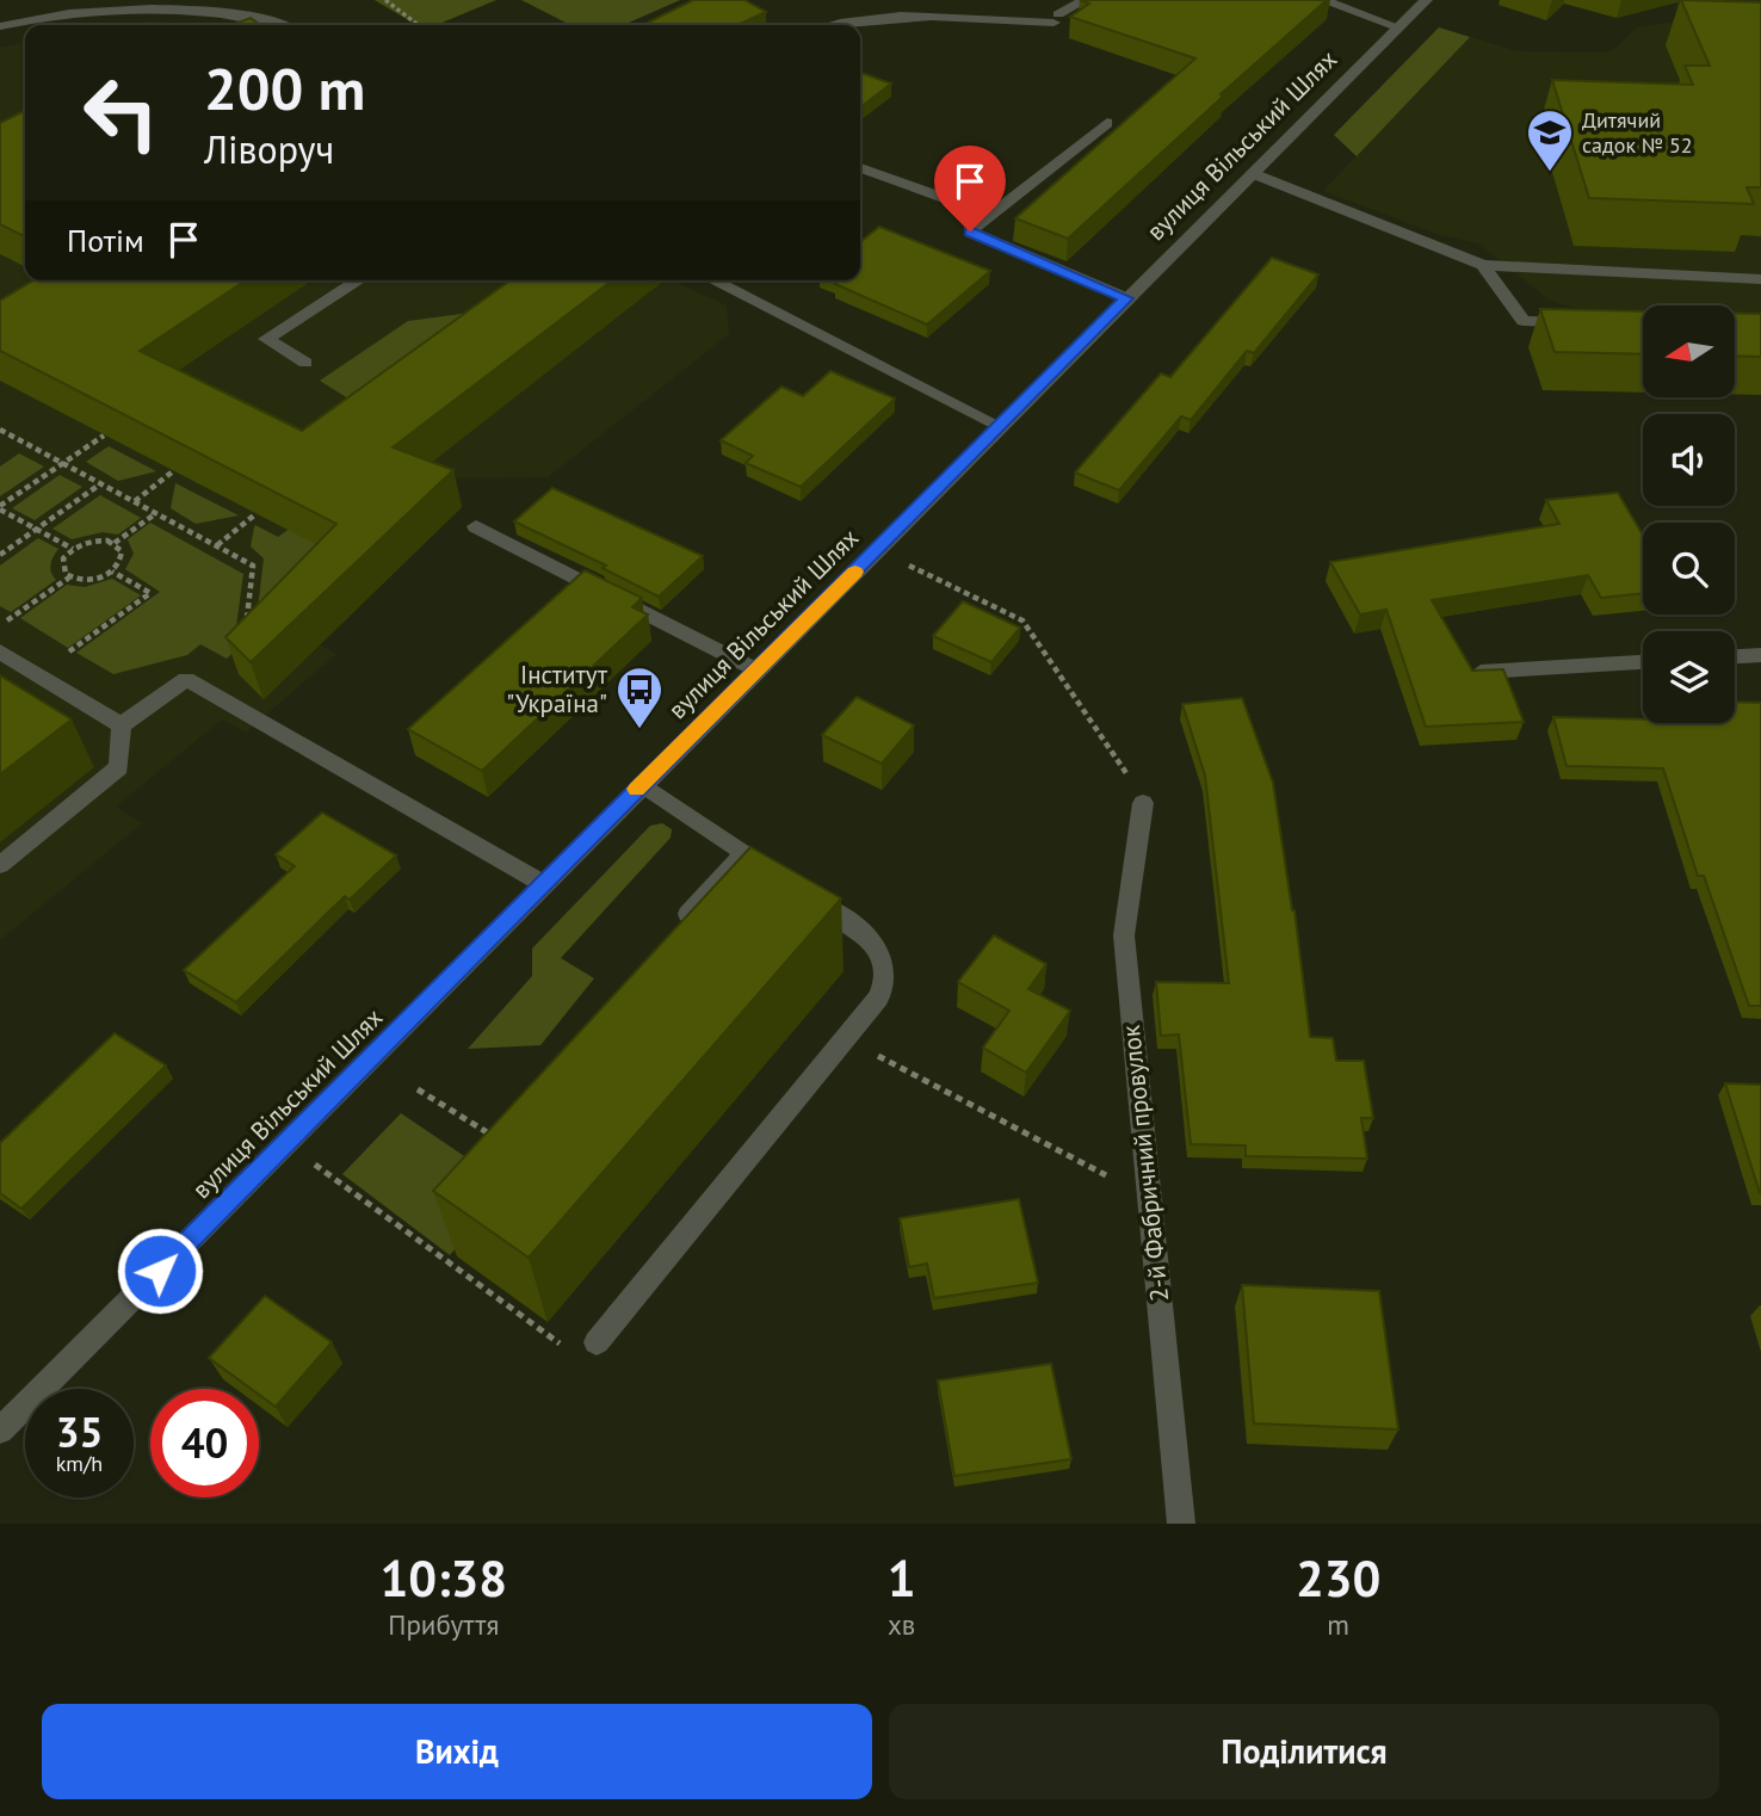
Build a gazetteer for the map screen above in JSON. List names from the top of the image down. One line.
{"streets":{"street":["вулиця Вільський Шлях","2-й Фабричний провулок"]},"places":{"school or university":["Дитячий садок № 52"],"bus stop":["Інститут \"Україна\""]},"north":"left","page":{"turn":["200 m","Ліворуч"],"then":"Потім","speed":"35 km/h","limit":"40","eta":["10:38","Прибуття","1","хв","230","m"],"buttons":["Вихід","Поділитися"]}}
